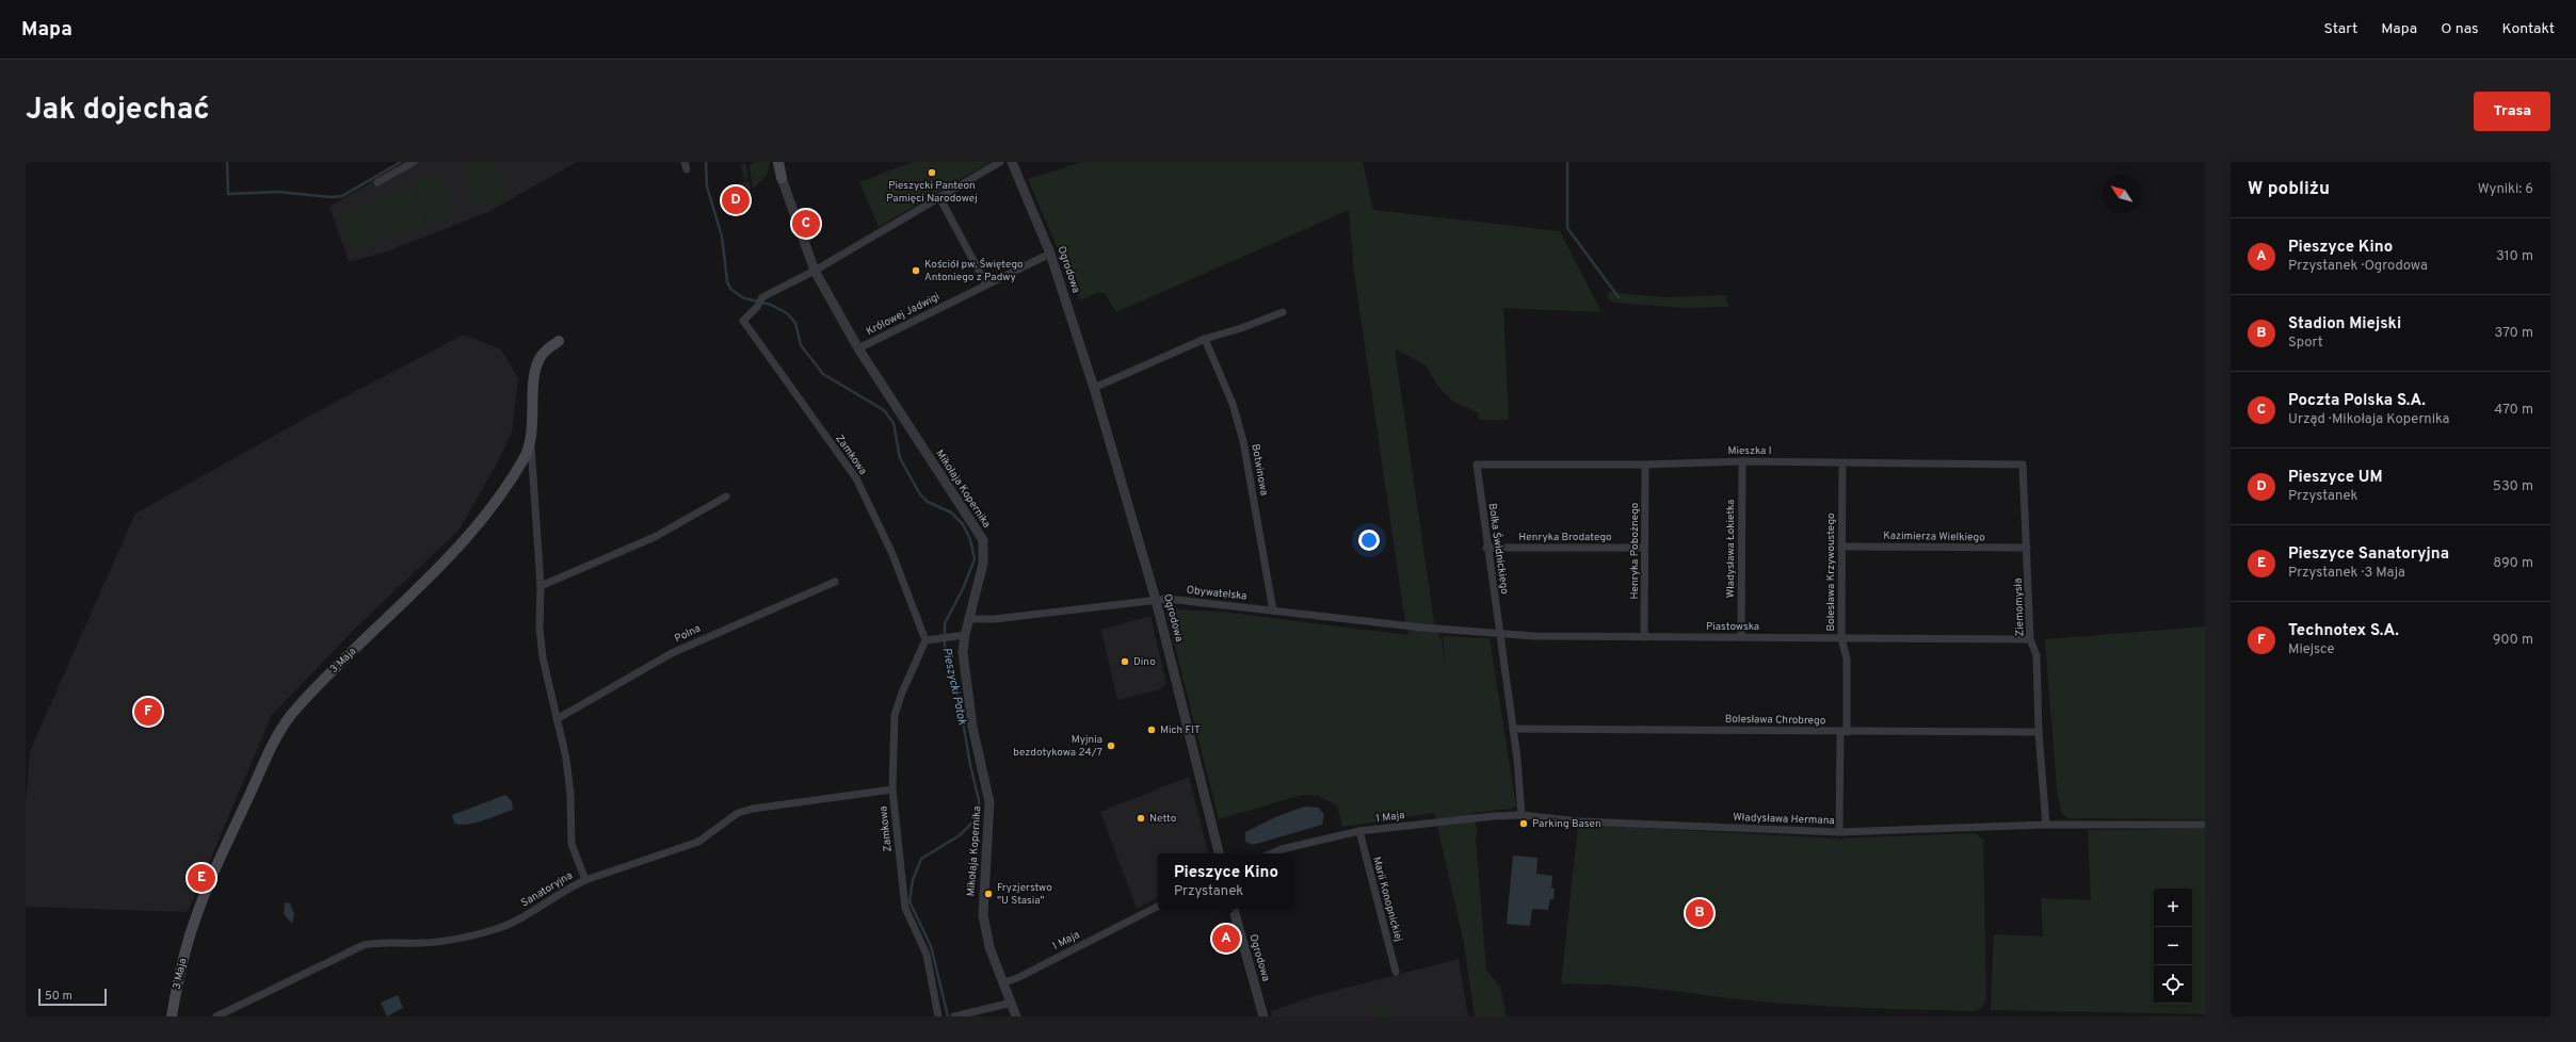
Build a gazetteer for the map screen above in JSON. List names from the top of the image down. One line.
{"streets":{"main road":["3 Maja"],"street":["Ogrodowa","Królowej Jadwigi","Mieszka I","Zamkowa","Botwinowa","Mikołaja Kopernika","Henryka Brodatego","Kazimierza Wielkiego","Bolka Świdnickiego","Władysława Łokietka","Henryka Pobożnego","Bolesława Krzywoustego","Obywatelska","Ziemomysła","Piastowska","Polna","Bolesława Chrobrego","1 Maja","Władysława Hermana","Sanatoryjna","Marii Konopnickiej"]},"crossings":[["Ogrodowa","Królowej Jadwigi"],["Ogrodowa","Obywatelska"],["Królowej Jadwigi","Mikołaja Kopernika"],["Mieszka I","Bolka Świdnickiego"],["Mieszka I","Władysława Łokietka"],["Mieszka I","Henryka Pobożnego"],["Mieszka I","Bolesława Krzywoustego"],["Mieszka I","Ziemomysła"],["Zamkowa","Mikołaja Kopernika"],["Zamkowa","Sanatoryjna"],["Botwinowa","Obywatelska"],["Mikołaja Kopernika","Obywatelska"],["Mikołaja Kopernika","1 Maja"],["Henryka Brodatego","Bolka Świdnickiego"],["Henryka Brodatego","Henryka Pobożnego"],["Kazimierza Wielkiego","Bolesława Krzywoustego"],["Kazimierza Wielkiego","Ziemomysła"],["Bolka Świdnickiego","Piastowska"],["Bolka Świdnickiego","Bolesława Chrobrego"],["Bolka Świdnickiego","1 Maja"],["Bolka Świdnickiego","Władysława Hermana"],["Władysława Łokietka","Piastowska"],["Henryka Pobożnego","Piastowska"],["Bolesława Krzywoustego","Piastowska"],["Bolesława Krzywoustego","Bolesława Chrobrego"],["Bolesława Krzywoustego","Władysława Hermana"],["Obywatelska","Piastowska"],["Ziemomysła","Piastowska"],["Ziemomysła","Bolesława Chrobrego"],["Ziemomysła","Władysława Hermana"],["1 Maja","Władysława Hermana"],["1 Maja","Marii Konopnickiej"]],"water":["Pieszycki Potok"],"places":["Pieszycki Panteon Pamięci Narodowej","Kościół pw. Świętego Antoniego z Padwy","Dino","Mich FIT","Myjnia bezdotykowa 24/7","Netto","Parking Basen","Fryzjerstwo \"U Stasia\""],"scale_bar":"50 m","north":"top left","page":{"header":"Mapa","nav":["Start","Mapa","O nas","Kontakt"],"title":"Jak dojechać","buttons":"Trasa","heading":["W pobliżu","Wyniki: 6"],"pins":["D","C","F","E","B","A"],"list":[{"mark":"A","name":"Pieszyce Kino","note":"Przystanek · Ogrodowa","value":"310 m"},{"mark":"B","name":"Stadion Miejski","note":"Sport","value":"370 m"},{"mark":"C","name":"Poczta Polska S.A.","note":"Urząd · Mikołaja Kopernika","value":"470 m"},{"mark":"D","name":"Pieszyce UM","note":"Przystanek","value":"530 m"},{"mark":"E","name":"Pieszyce Sanatoryjna","note":"Przystanek · 3 Maja","value":"890 m"},{"mark":"F","name":"Technotex S.A.","note":"Miejsce","value":"900 m"}],"popup":["Pieszyce Kino","Przystanek"],"map_buttons":["+","−"],"scale":"50 m"}}
